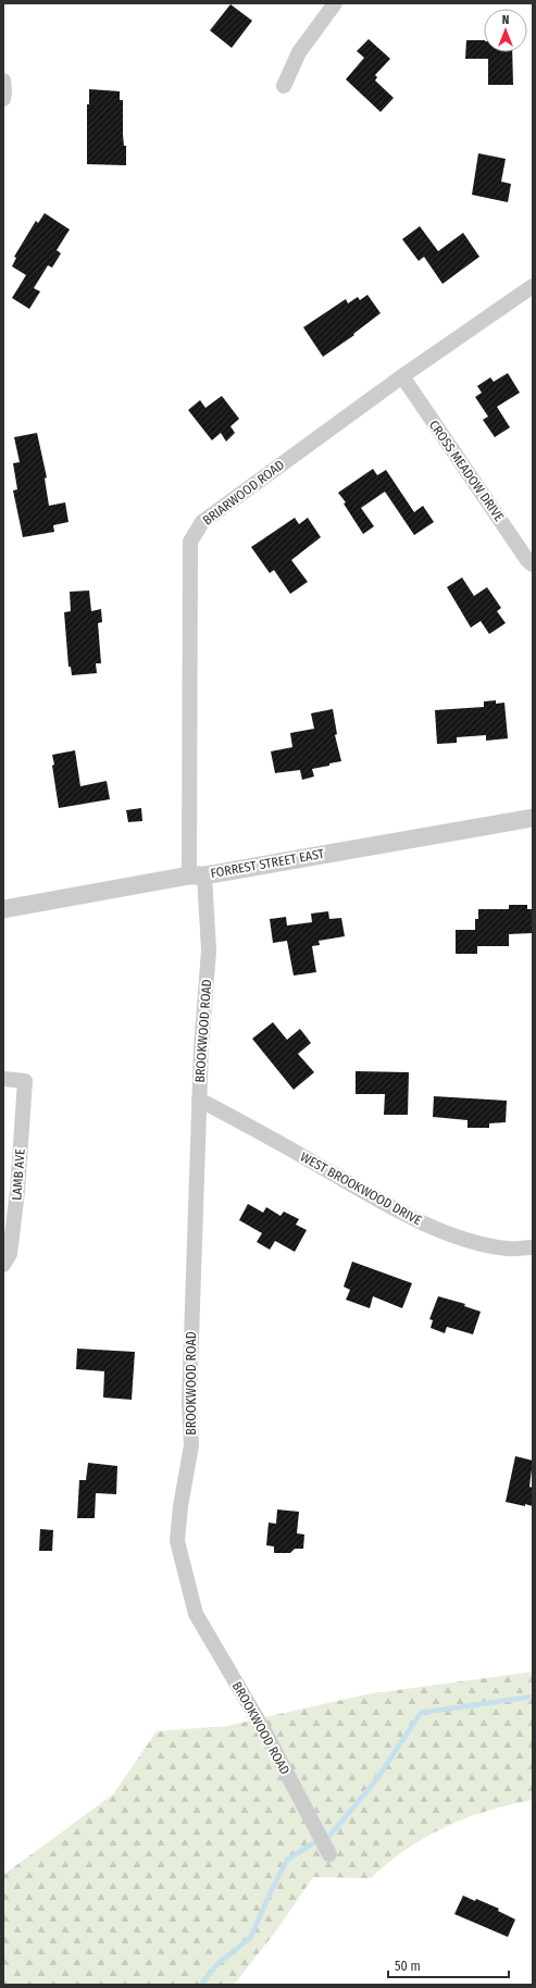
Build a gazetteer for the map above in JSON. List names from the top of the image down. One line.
{"streets":{"street":["CROSS MEADOW DRIVE","BRIARWOOD ROAD","FORREST STREET EAST","BROOKWOOD ROAD","LAMB AVE","WEST BROOKWOOD DRIVE"]},"crossings":[["CROSS MEADOW DRIVE","BRIARWOOD ROAD"],["BRIARWOOD ROAD","FORREST STREET EAST"],["BRIARWOOD ROAD","BROOKWOOD ROAD"],["FORREST STREET EAST","BROOKWOOD ROAD"],["BROOKWOOD ROAD","WEST BROOKWOOD DRIVE"]],"scale_bar":"50 m","north":"top"}
